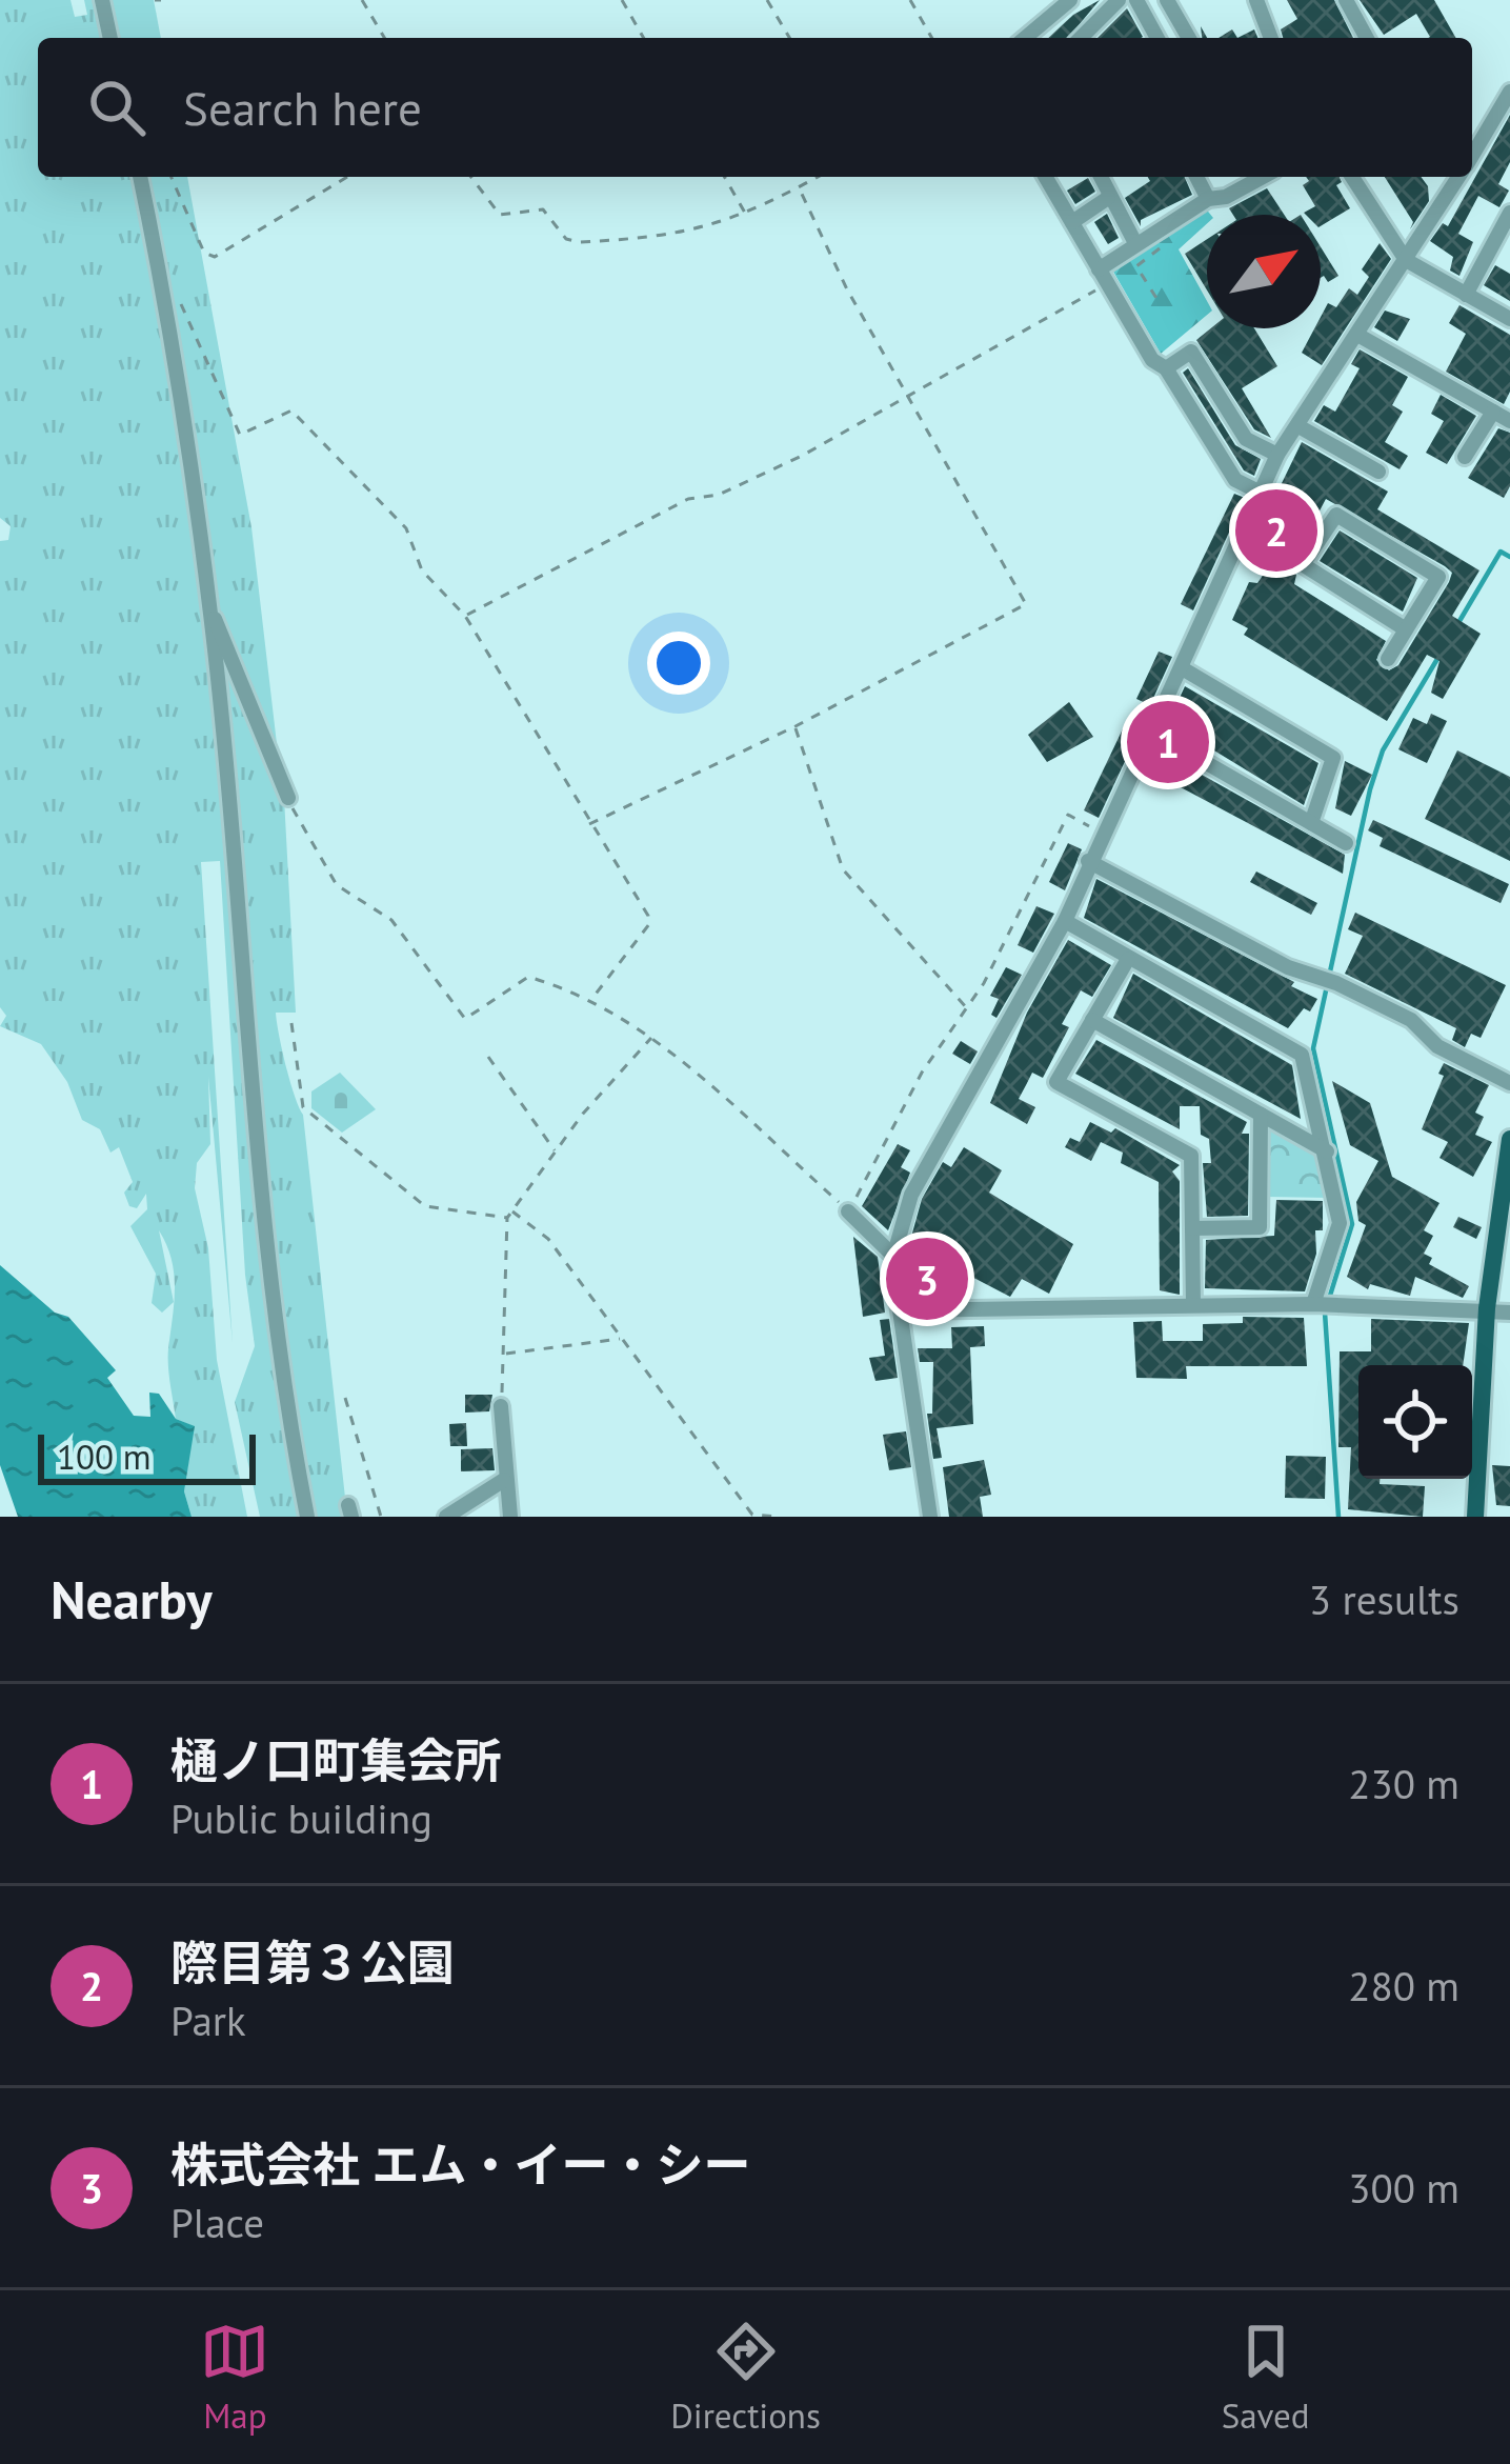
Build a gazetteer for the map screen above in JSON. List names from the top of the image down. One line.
{"scale_bar":"100 m","north":"top right","page":{"search":"Search here","pins":["2","1","3"],"scale":"100 m","heading":["Nearby","3 results"],"list":[{"mark":"1","name":"樋ノ口町集会所","note":"Public building","value":"230 m"},{"mark":"2","name":"際目第３公園","note":"Park","value":"280 m"},{"mark":"3","name":"株式会社 エム・イー・シー","note":"Place","value":"300 m"}],"nav":["Map","Directions","Saved"]}}
